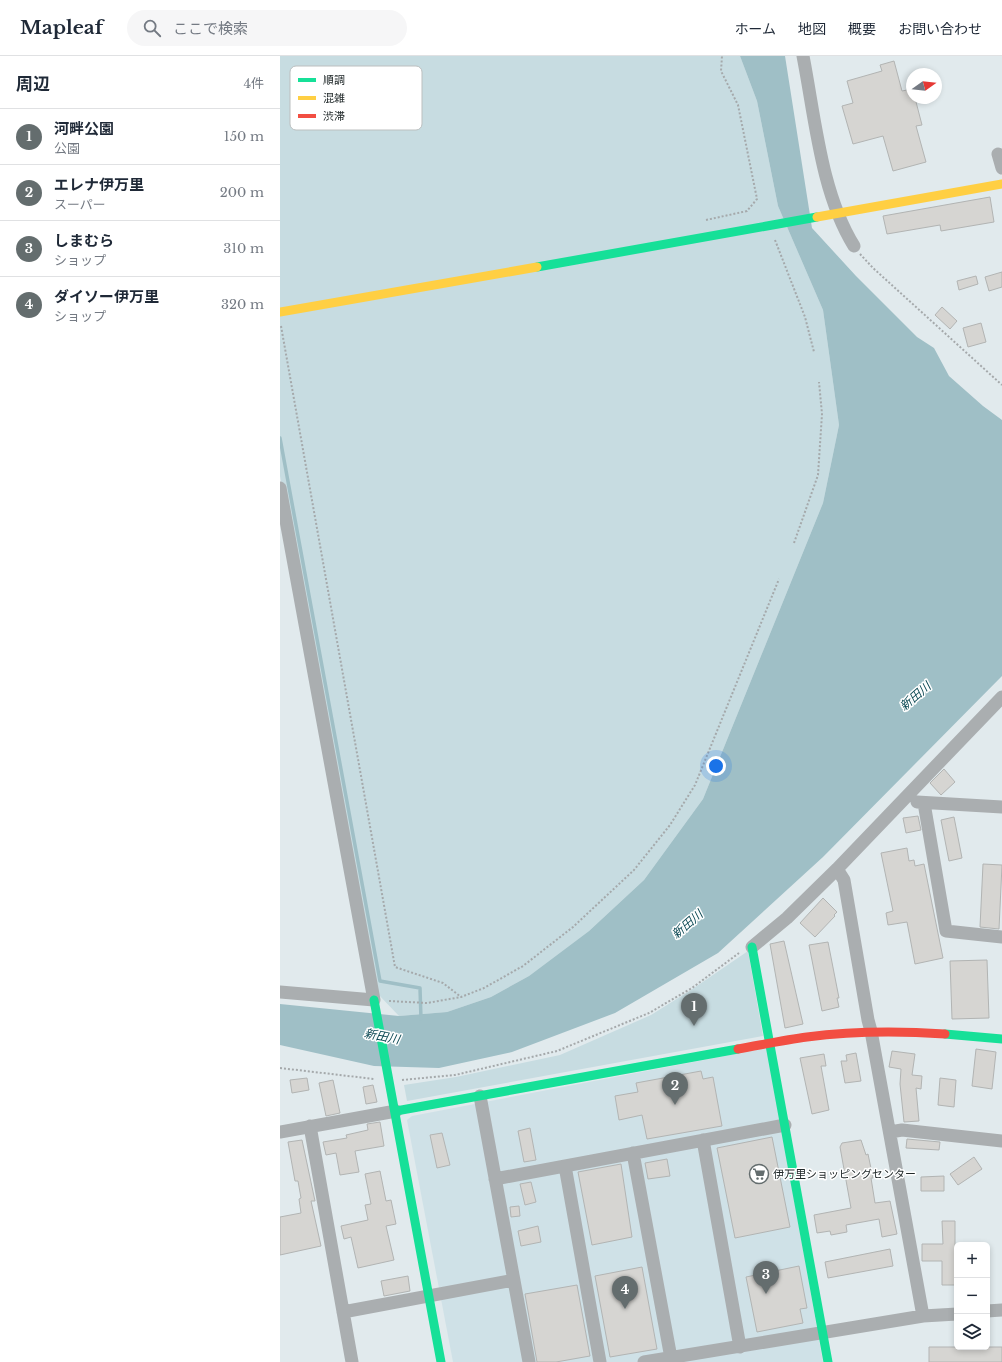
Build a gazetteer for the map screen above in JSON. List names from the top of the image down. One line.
{"water":["新田川"],"places":{"supermarket":["伊万里ショッピングセンター"]},"legend":["順調","混雑","渋滞"],"north":"right","page":{"header":"Mapleaf","search":"ここで検索","nav":["ホーム","地図","概要","お問い合わせ"],"heading":["周辺","4件"],"list":[{"mark":"1","name":"河畔公園","note":"公園","value":"150 m"},{"mark":"2","name":"エレナ伊万里","note":"スーパー","value":"200 m"},{"mark":"3","name":"しまむら","note":"ショップ","value":"310 m"},{"mark":"4","name":"ダイソー伊万里","note":"ショップ","value":"320 m"}],"pins":["1","2","3","4"],"map_buttons":["+","−"]}}
